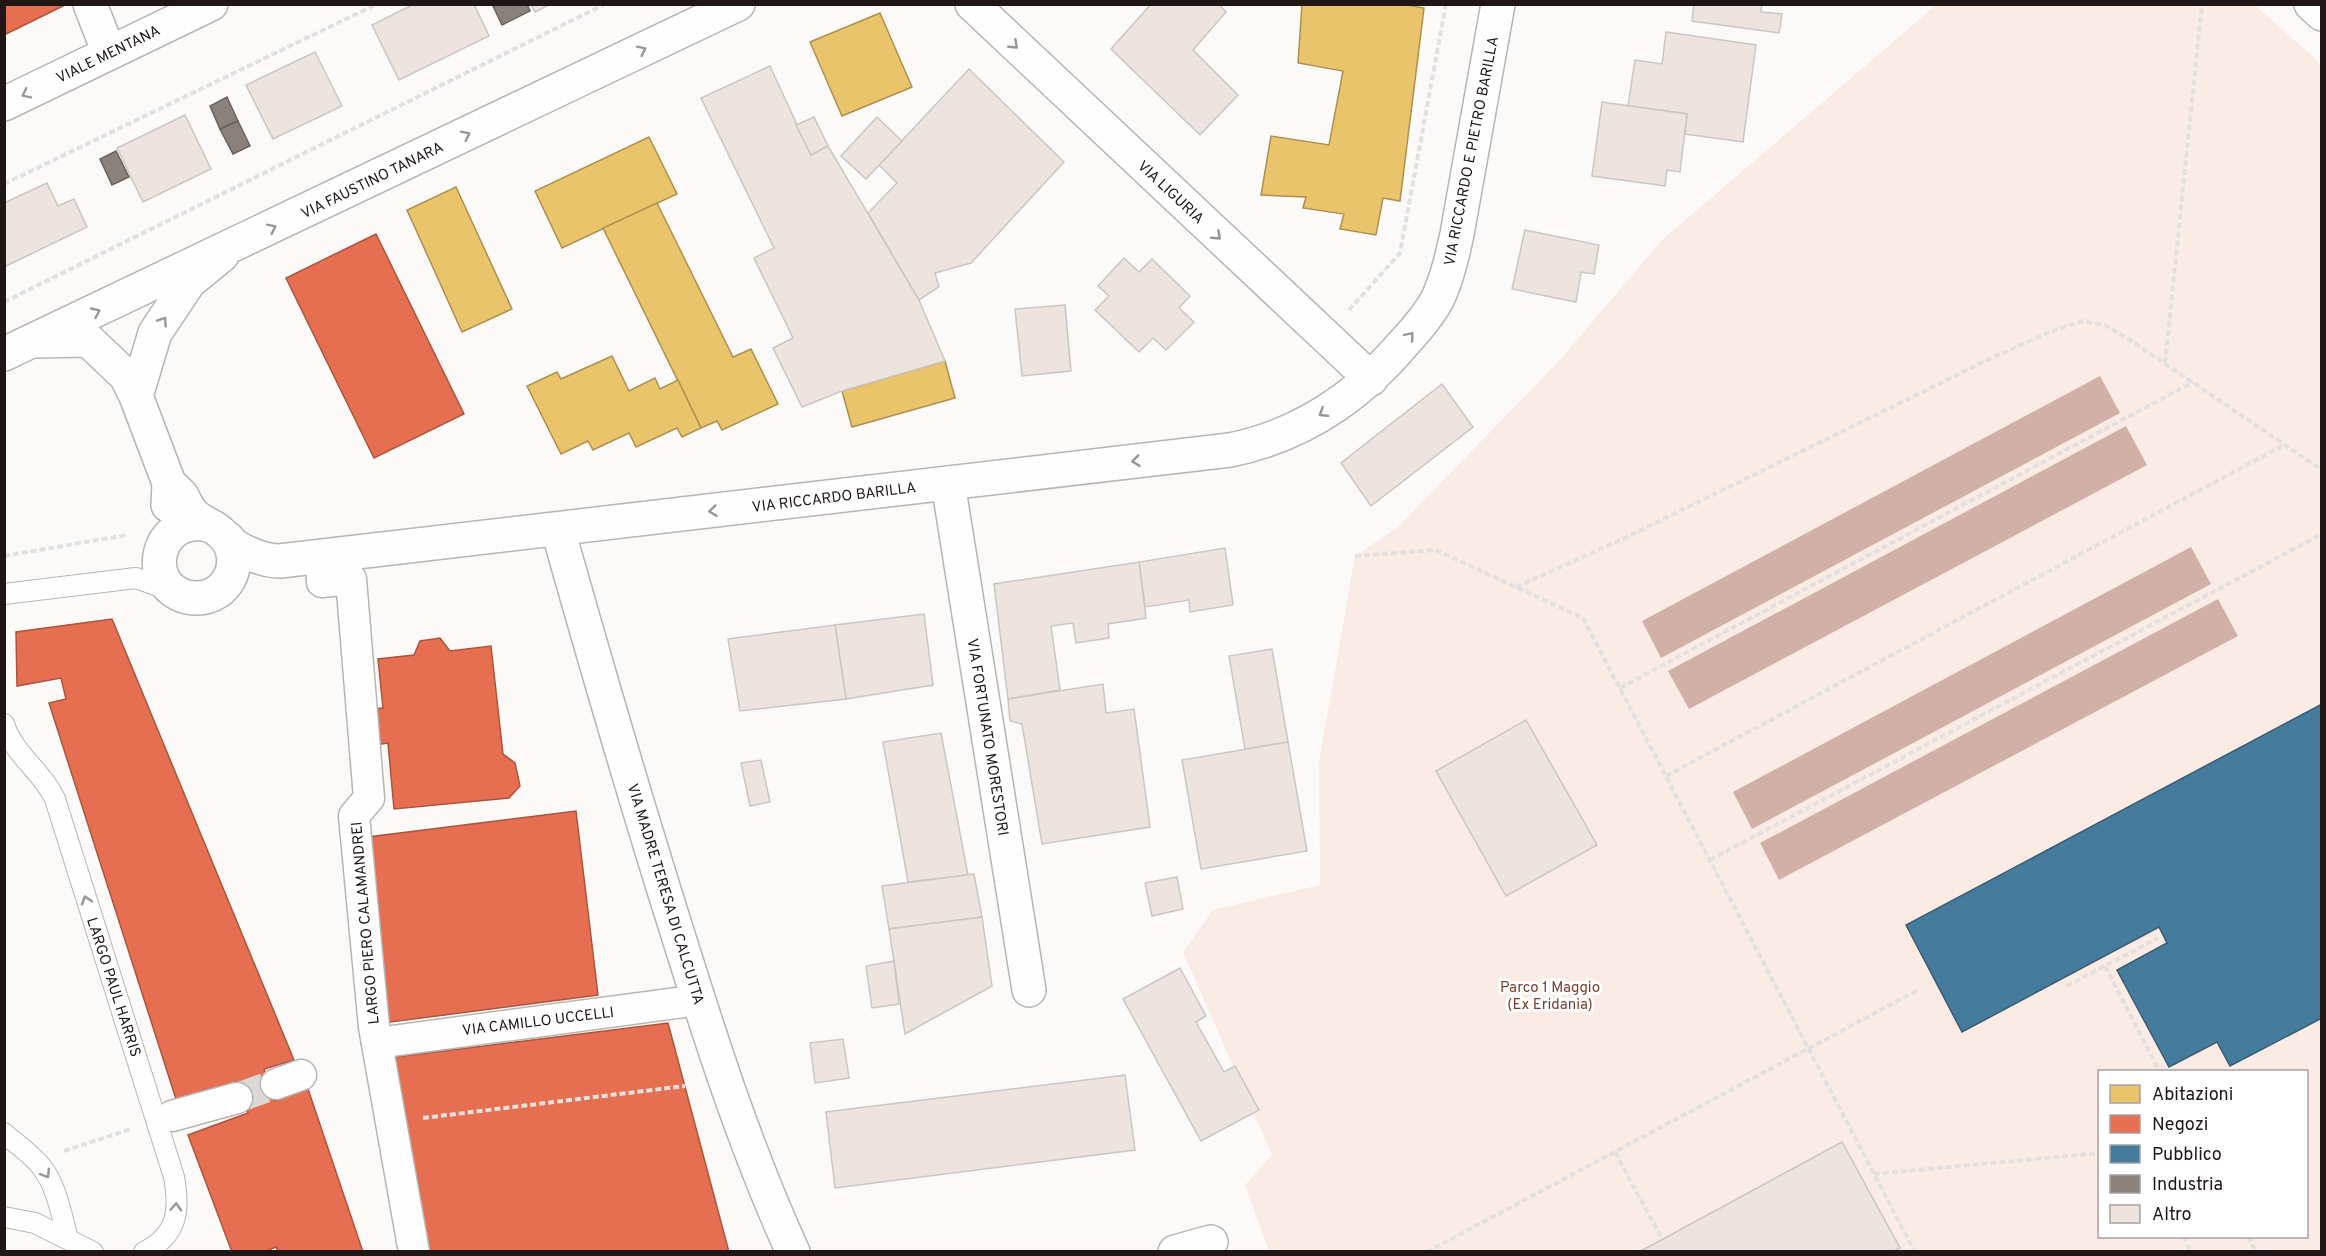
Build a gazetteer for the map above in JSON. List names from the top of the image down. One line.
{"streets":{"street":["VIALE MENTANA","VIA RICCARDO E PIETRO BARILLA","VIA FAUSTINO TANARA","VIA LIGURIA","VIA RICCARDO BARILLA","VIA FORTUNATO MORESTORI","VIA MADRE TERESA DI CALCUTTA","LARGO PIERO CALAMANDREI","VIA CAMILLO UCCELLI"],"lane":["LARGO PAUL HARRIS"]},"crossings":[["VIA RICCARDO E PIETRO BARILLA","VIA LIGURIA"],["VIA RICCARDO E PIETRO BARILLA","VIA RICCARDO BARILLA"],["VIA LIGURIA","VIA RICCARDO BARILLA"],["VIA RICCARDO BARILLA","VIA FORTUNATO MORESTORI"],["VIA RICCARDO BARILLA","VIA MADRE TERESA DI CALCUTTA"],["VIA RICCARDO BARILLA","LARGO PIERO CALAMANDREI"],["VIA MADRE TERESA DI CALCUTTA","VIA CAMILLO UCCELLI"],["LARGO PIERO CALAMANDREI","VIA CAMILLO UCCELLI"]],"one_way":["VIALE MENTANA","VIA RICCARDO E PIETRO BARILLA","VIA FAUSTINO TANARA","VIA LIGURIA","VIA RICCARDO BARILLA","LARGO PAUL HARRIS"],"parks":["Parco 1 Maggio (Ex Eridania)"],"legend":["Abitazioni","Negozi","Pubblico","Industria","Altro"]}
